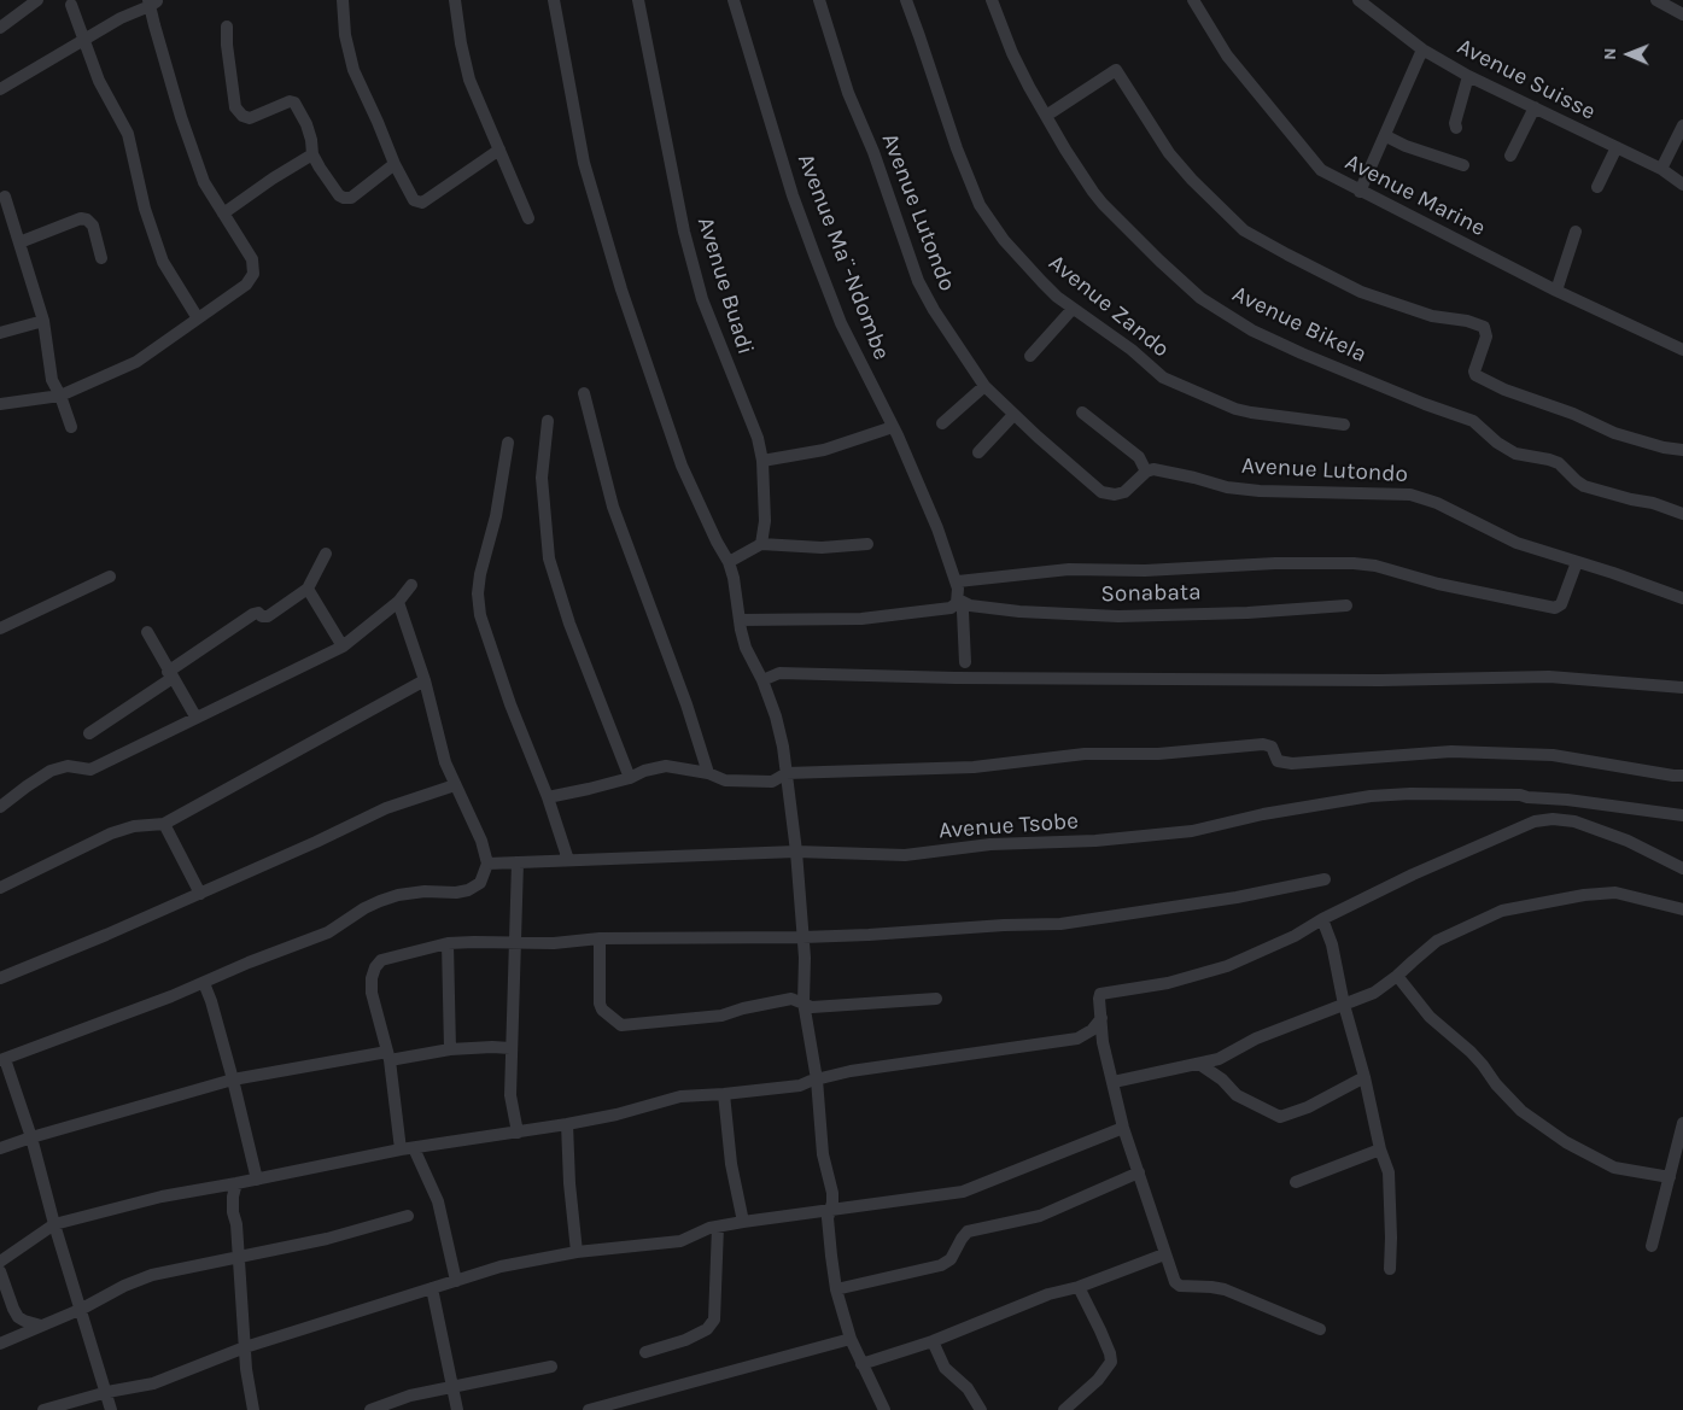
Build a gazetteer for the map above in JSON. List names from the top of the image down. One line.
{"streets":{"street":["Avenue Suisse","Avenue Marine","Avenue Lutondo","Avenue Ma¨-Ndombe","Avenue Buadi","Avenue Zando","Avenue Bikela","Sonabata","Avenue Tsobe"]},"crossings":[["Avenue Ma¨-Ndombe","Sonabata"]],"north":"left"}
